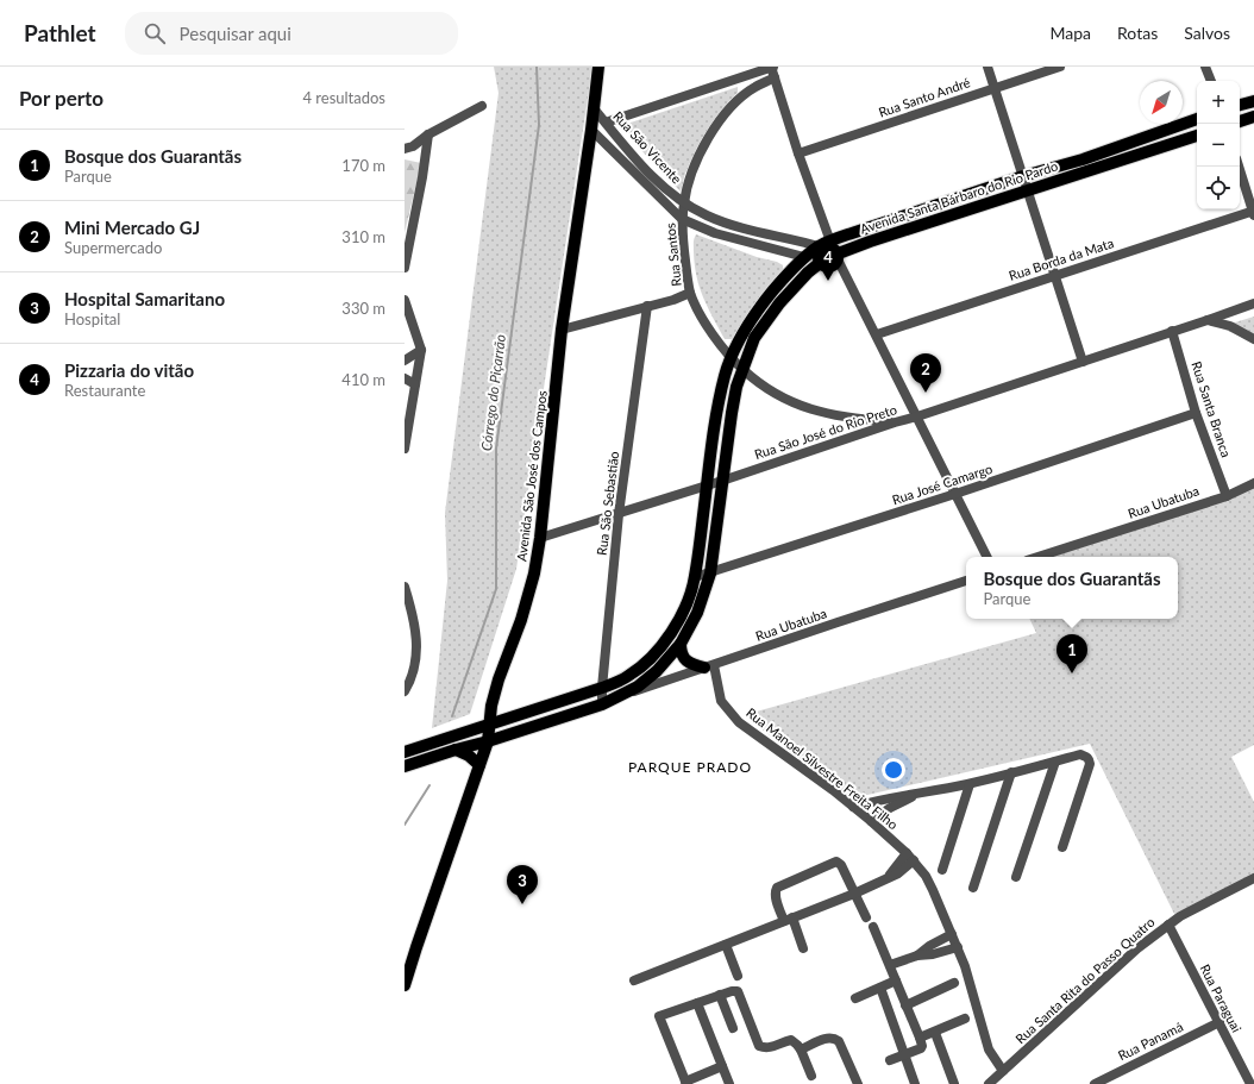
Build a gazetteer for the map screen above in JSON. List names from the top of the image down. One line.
{"streets":{"main road":["Avenida Santa Bárbaro do Rio Pardo","Avenida São José dos Campos"],"street":["Rua Santo André","Rua São Vicente","Rua Santos","Rua Borda da Mata","Rua Santa Branca","Rua São José do Rio Preto","Rua José Camargo","Rua Ubatuba","Rua São Sebastião","Rua Manoel Silvestre Freita Filho","Rua Santa Rita do Passo Quatro","Rua Paraguai","Rua Panamá"]},"crossings":[["Rua São Vicente","Avenida Santa Bárbaro do Rio Pardo"],["Rua São Vicente","Rua Santos"],["Rua São Vicente","Avenida São José dos Campos"],["Avenida Santa Bárbaro do Rio Pardo","Rua Santos"],["Avenida Santa Bárbaro do Rio Pardo","Rua São José do Rio Preto"],["Avenida Santa Bárbaro do Rio Pardo","Avenida São José dos Campos"],["Avenida Santa Bárbaro do Rio Pardo","Rua José Camargo"],["Avenida Santa Bárbaro do Rio Pardo","Rua Ubatuba"],["Avenida Santa Bárbaro do Rio Pardo","Rua São Sebastião"],["Rua Santos","Rua São José do Rio Preto"],["Rua Santa Branca","Rua São José do Rio Preto"],["Rua Santa Branca","Rua José Camargo"],["Rua Santa Branca","Rua Ubatuba"],["Rua São José do Rio Preto","Avenida São José dos Campos"],["Rua São José do Rio Preto","Rua São Sebastião"],["Rua Ubatuba","Rua Manoel Silvestre Freita Filho"],["Rua Manoel Silvestre Freita Filho","Rua Santa Rita do Passo Quatro"],["Rua Santa Rita do Passo Quatro","Rua Paraguai"],["Rua Paraguai","Rua Panamá"]],"districts":["PARQUE PRADO"],"water":["Córrego do Piçarrão"],"north":"bottom left","page":{"header":"Pathlet","search":"Pesquisar aqui","nav":["Mapa","Rotas","Salvos"],"heading":["Por perto","4 resultados"],"map_buttons":["+","−"],"list":[{"mark":"1","name":"Bosque dos Guarantãs","note":"Parque","value":"170 m"},{"mark":"2","name":"Mini Mercado GJ","note":"Supermercado","value":"310 m"},{"mark":"3","name":"Hospital Samaritano","note":"Hospital","value":"330 m"},{"mark":"4","name":"Pizzaria do vitão","note":"Restaurante","value":"410 m"}],"pins":["4","2","1","3"],"popup":["Bosque dos Guarantãs","Parque"]}}
